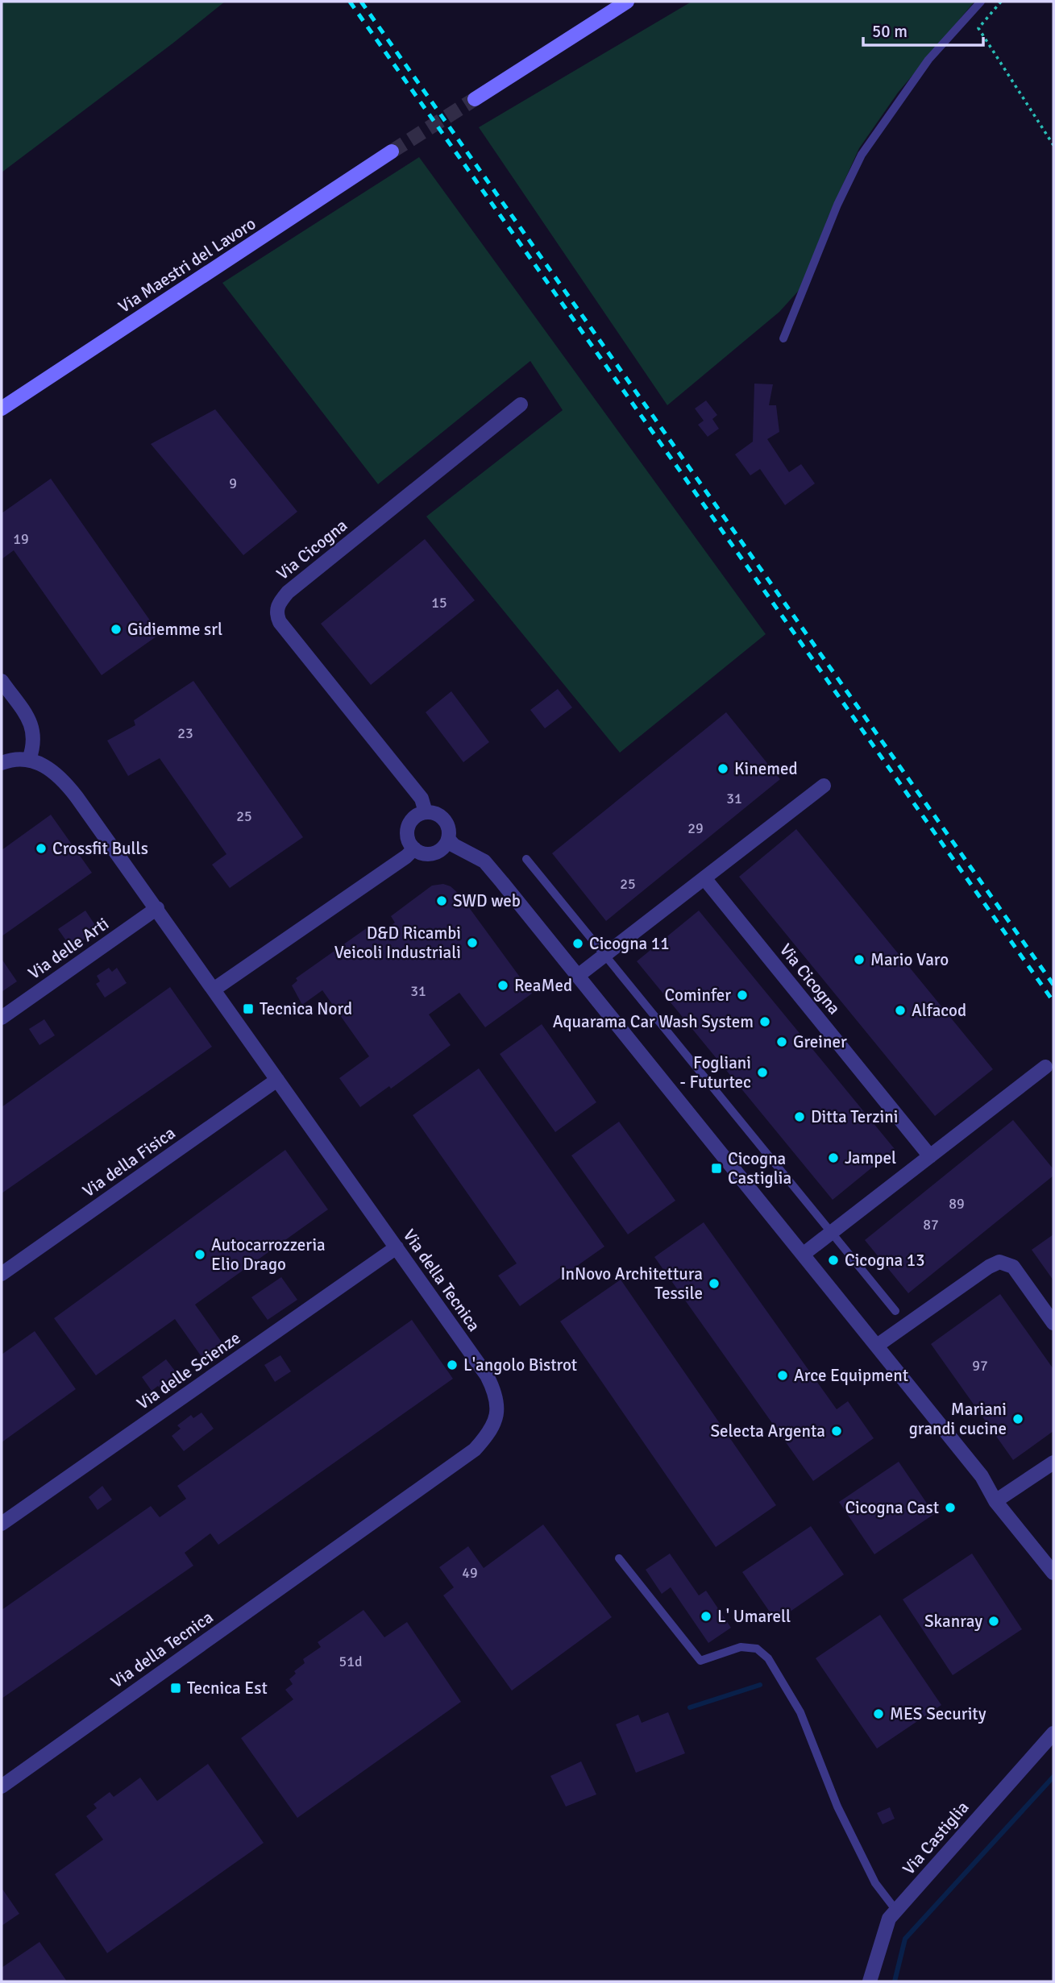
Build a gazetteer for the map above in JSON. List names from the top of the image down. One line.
{"streets":{"street":["Via Maestri del Lavoro","Via Cicogna","Via delle Arti","Via della Fisica","Via della Tecnica","Via delle Scienze","Via Castiglia"]},"crossings":[["Via delle Arti","Via della Tecnica"],["Via della Fisica","Via della Tecnica"],["Via della Tecnica","Via delle Scienze"]],"places":{"other":["Gidiemme srl","Kinemed","Crossfit Bulls","SWD web","D&D Ricambi Veicoli Industriali","Cicogna 11","Mario Varo","ReaMed","Cominfer","Alfacod","Aquarama Car Wash System","Greiner","Fogliani - Futurtec","Ditta Terzini","Jampel","Autocarrozzeria Elio Drago","Cicogna 13","InNovo Architettura Tessile","L'angolo Bistrot","Arce Equipment","Mariani grandi cucine","Selecta Argenta","Cicogna Cast","L' Umarell","Skanray","MES Security"],"transit":["Tecnica Nord","Cicogna Castiglia","Tecnica Est"]},"house_numbers":["9","19","15","23","31","25","29","25","31","89","87","97","49","51d"],"scale_bar":"50 m"}
